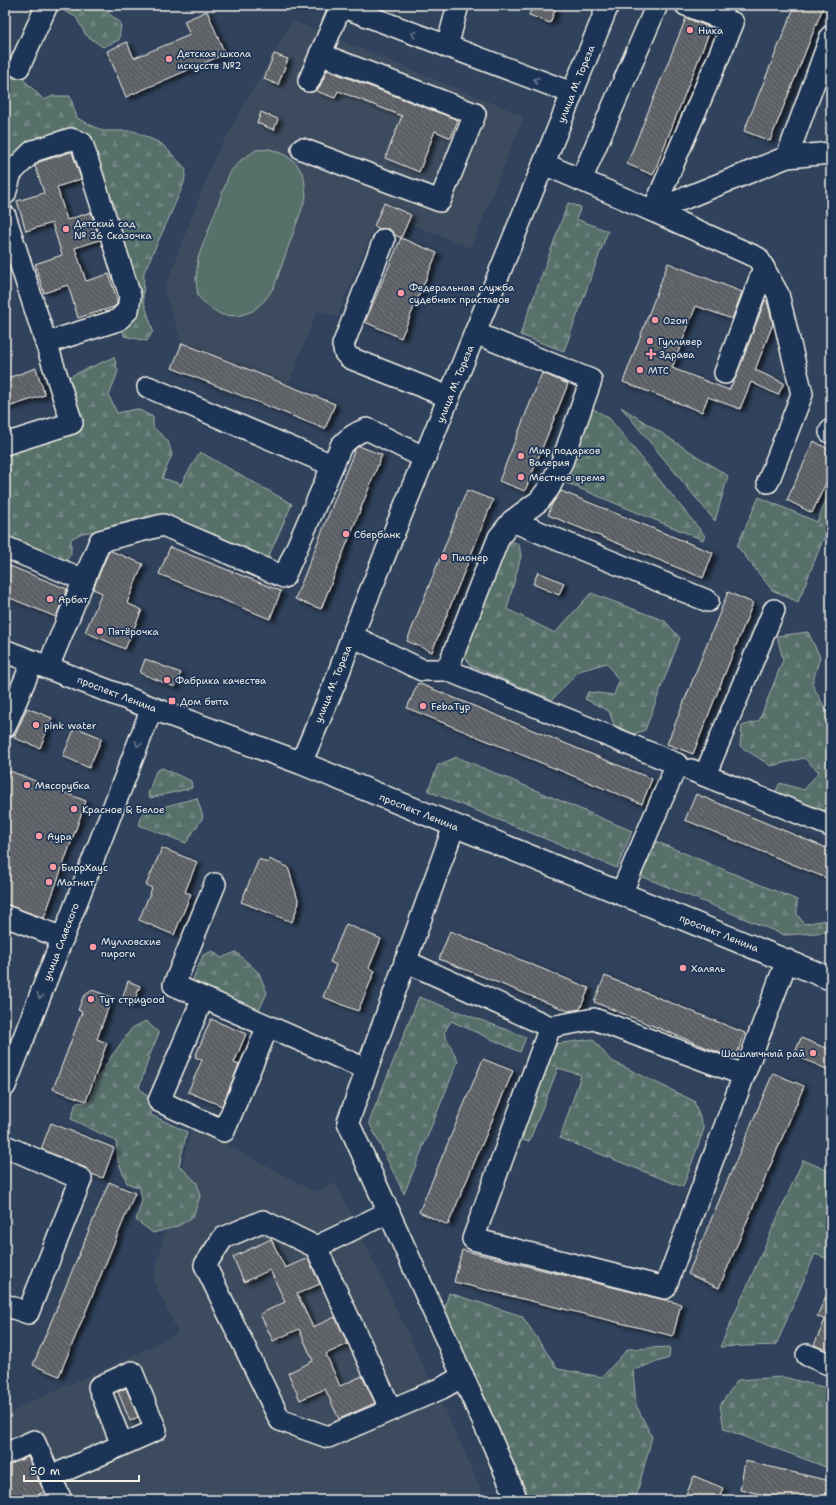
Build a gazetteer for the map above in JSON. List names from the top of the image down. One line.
{"streets":{"main road":["проспект Ленина"],"street":["улица М. Тореза","улица Славского"]},"crossings":[["улица М. Тореза","проспект Ленина"],["проспект Ленина","улица Славского"]],"one_way":["улица Славского"],"places":{"other":["Ника","Детская школа искусств №2","Детский сад № 36 Сказочка","Федеральная служба судебных приставов","Ozon","Гулливер","МТС","Мир подарков Валерия","Местное время","Сбербанк","Пионер","Арбат","Пятёрочка","Фабрика качества","FebaТур","pink water","Мясорубка","Красное & Белое","Аура","БиррХаус","Магнит","Мулловские пироги","Халяль","Тут стриgood","Шашлычный рай"],"health":["Здрава"],"transit":["Дом быта"]},"scale_bar":"50 m"}
